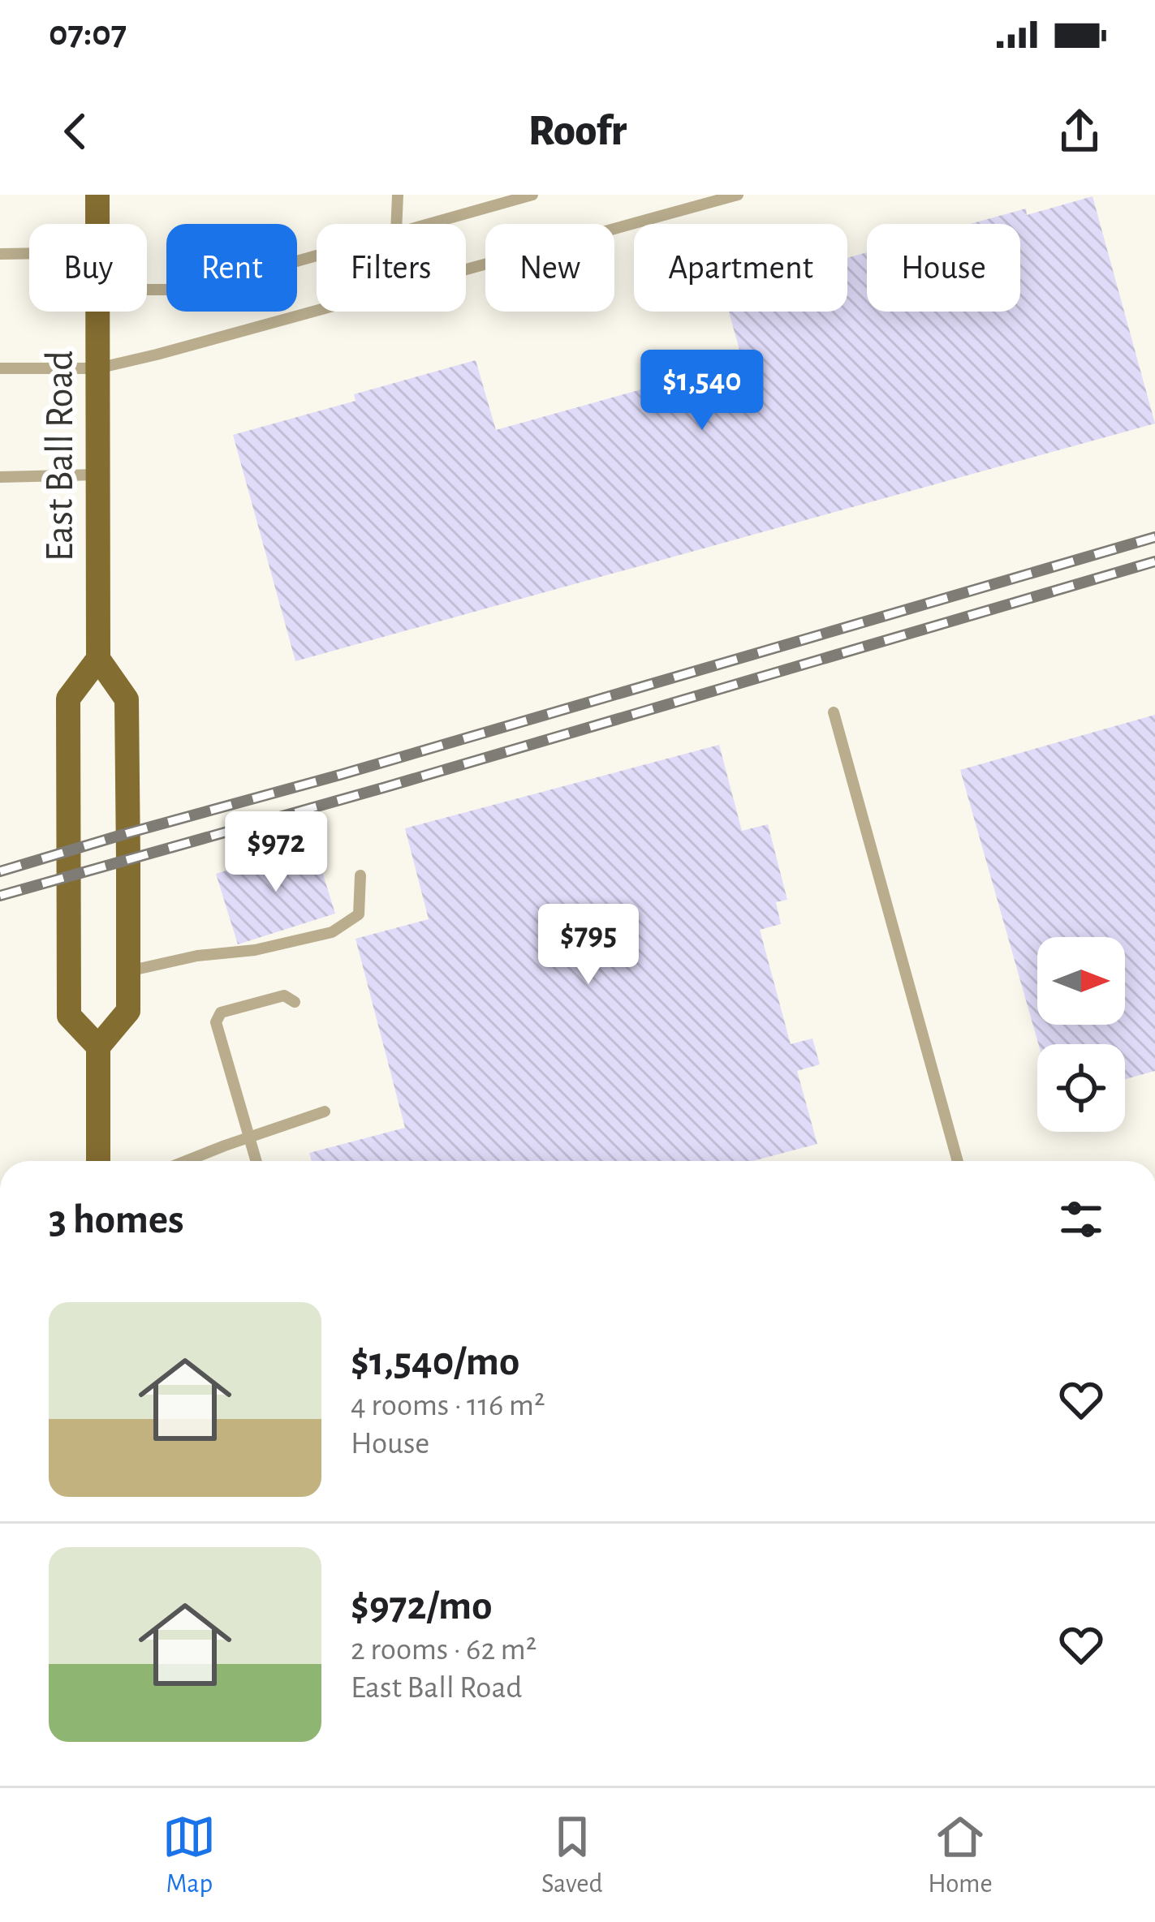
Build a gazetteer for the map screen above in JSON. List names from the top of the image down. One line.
{"streets":{"main road":["East Ball Road"]},"north":"right","page":{"status":"07:07","header":"Roofr","chip":["Buy","Rent","Filters","New","Apartment","House"],"price":["$1,540","$972","$795"],"heading":"3 homes","list":[{"name":"$1,540/mo","note":"4 rooms · 116 m² · House"},{"name":"$972/mo","note":"2 rooms · 62 m² · East Ball Road"}],"tabs":["Map","Saved","Home"]}}
